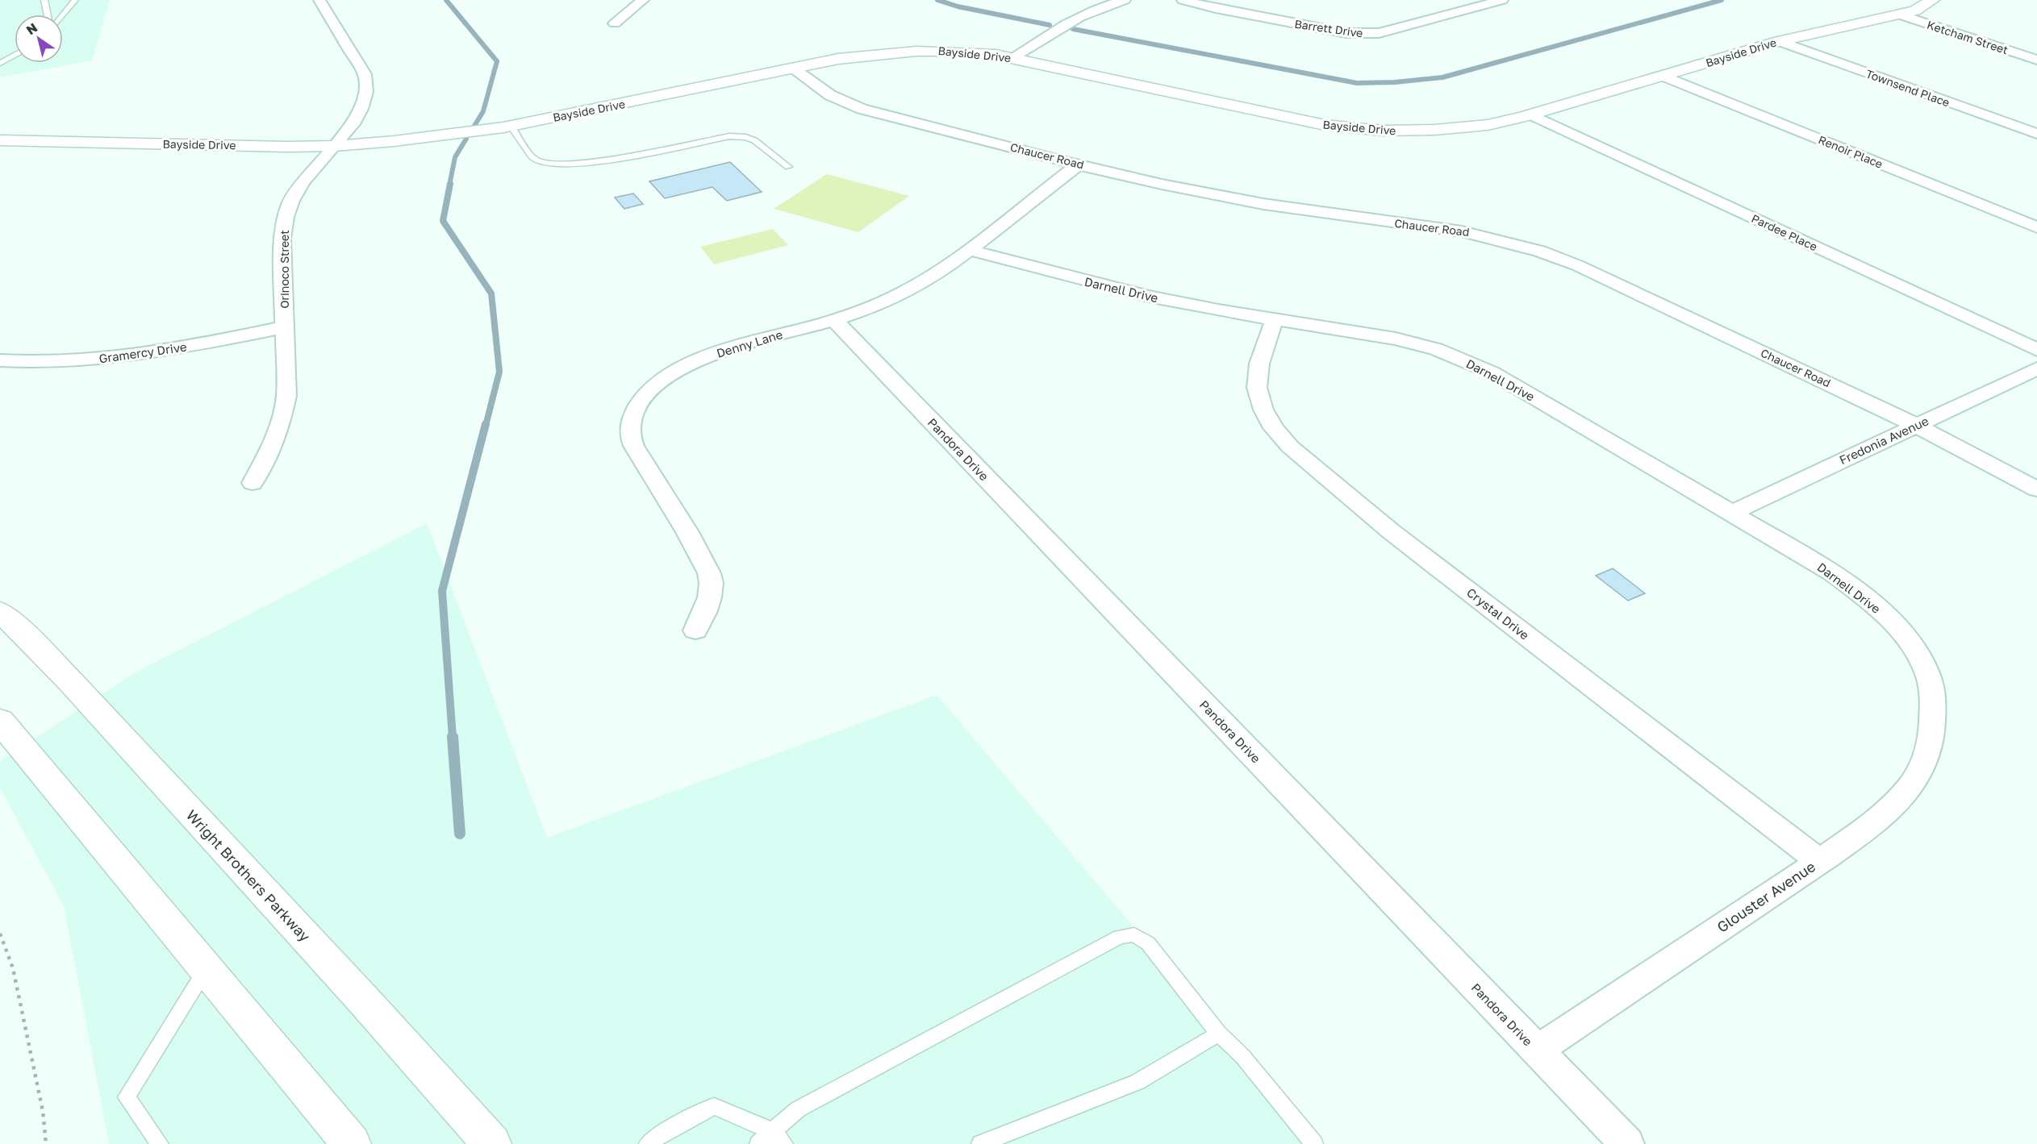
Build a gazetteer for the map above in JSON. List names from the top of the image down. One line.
{"streets":{"street":["Barrett Drive","Ketcham Street","Bayside Drive","Townsend Place","Renoir Place","Chaucer Road","Pardee Place","Orinoco Street","Darnell Drive","Denny Lane","Gramercy Drive","Fredonia Avenue","Pandora Drive","Crystal Drive","Wright Brothers Parkway","Glouster Avenue"]},"crossings":[["Ketcham Street","Bayside Drive"],["Bayside Drive","Townsend Place"],["Bayside Drive","Renoir Place"],["Bayside Drive","Chaucer Road"],["Bayside Drive","Pardee Place"],["Bayside Drive","Orinoco Street"],["Chaucer Road","Denny Lane"],["Chaucer Road","Fredonia Avenue"],["Orinoco Street","Gramercy Drive"],["Darnell Drive","Denny Lane"],["Darnell Drive","Fredonia Avenue"],["Darnell Drive","Crystal Drive"],["Darnell Drive","Glouster Avenue"],["Denny Lane","Pandora Drive"],["Pandora Drive","Glouster Avenue"],["Crystal Drive","Glouster Avenue"]],"north":"top left"}
